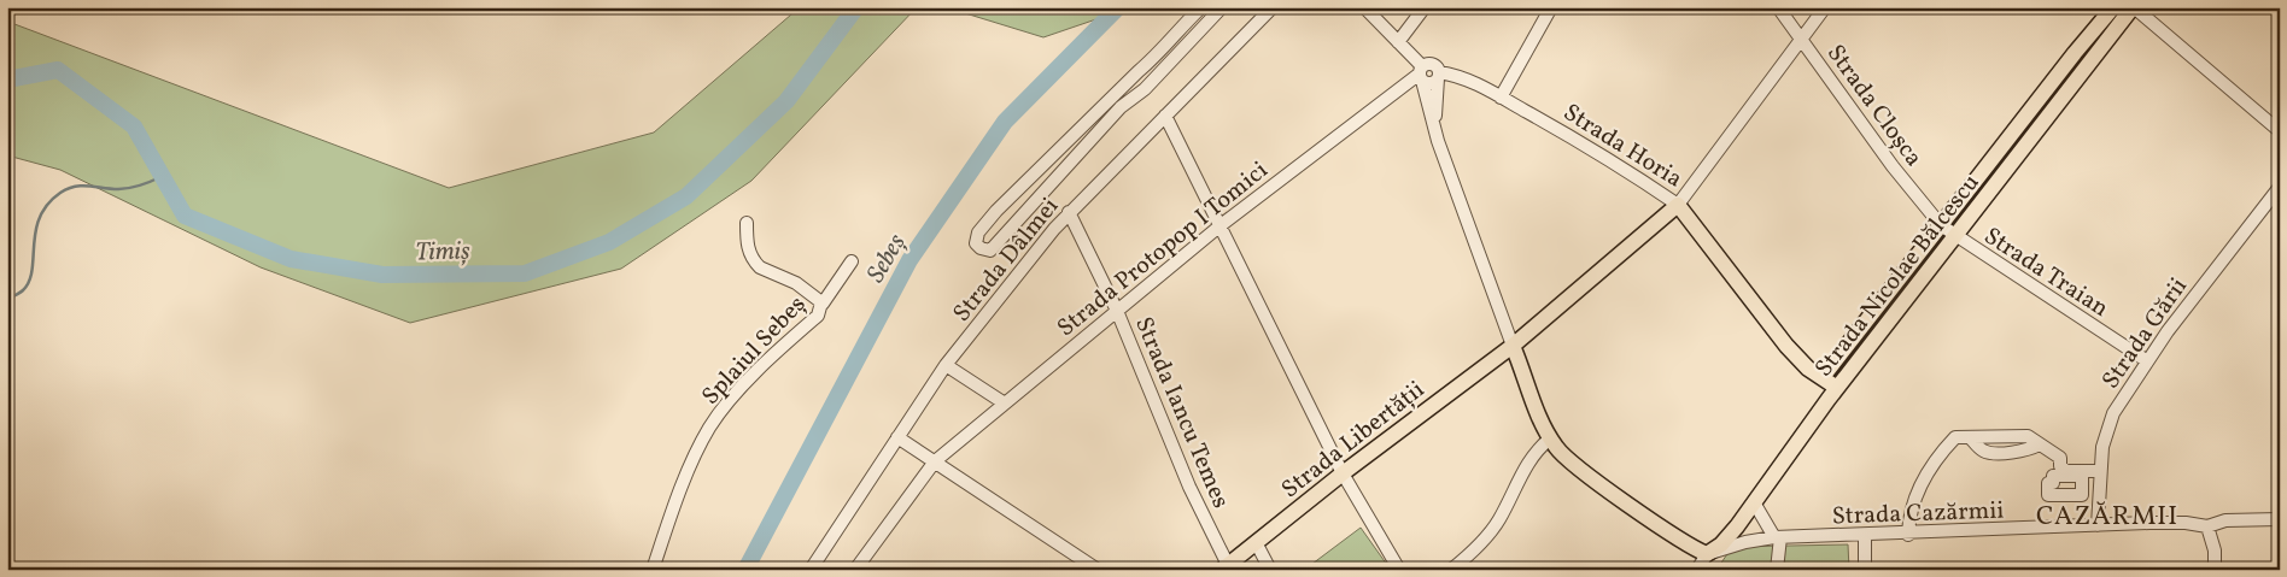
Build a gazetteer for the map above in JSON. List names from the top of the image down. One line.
{"streets":{"main road":["Strada Horia","Strada Nicolae Bălcescu","Strada Libertății"],"street":["Strada Cloșca","Strada Protopop I Tomici","Strada Dâlmei","Strada Traian","Strada Gării","Splaiul Sebeș","Strada Iancu Temes","Strada Cazărmii"]},"crossings":[["Strada Cloșca","Strada Traian"],["Strada Cloșca","Strada Nicolae Bălcescu"],["Strada Horia","Strada Protopop I Tomici"],["Strada Horia","Strada Nicolae Bălcescu"],["Strada Horia","Strada Libertății"],["Strada Protopop I Tomici","Strada Iancu Temes"],["Strada Dâlmei","Strada Iancu Temes"],["Strada Traian","Strada Nicolae Bălcescu"],["Strada Traian","Strada Gării"],["Strada Nicolae Bălcescu","Strada Cazărmii"],["Strada Gării","Strada Cazărmii"],["Strada Iancu Temes","Strada Libertății"]],"districts":["CAZĂRMII"],"water":["Timiș","Sebeș"]}
